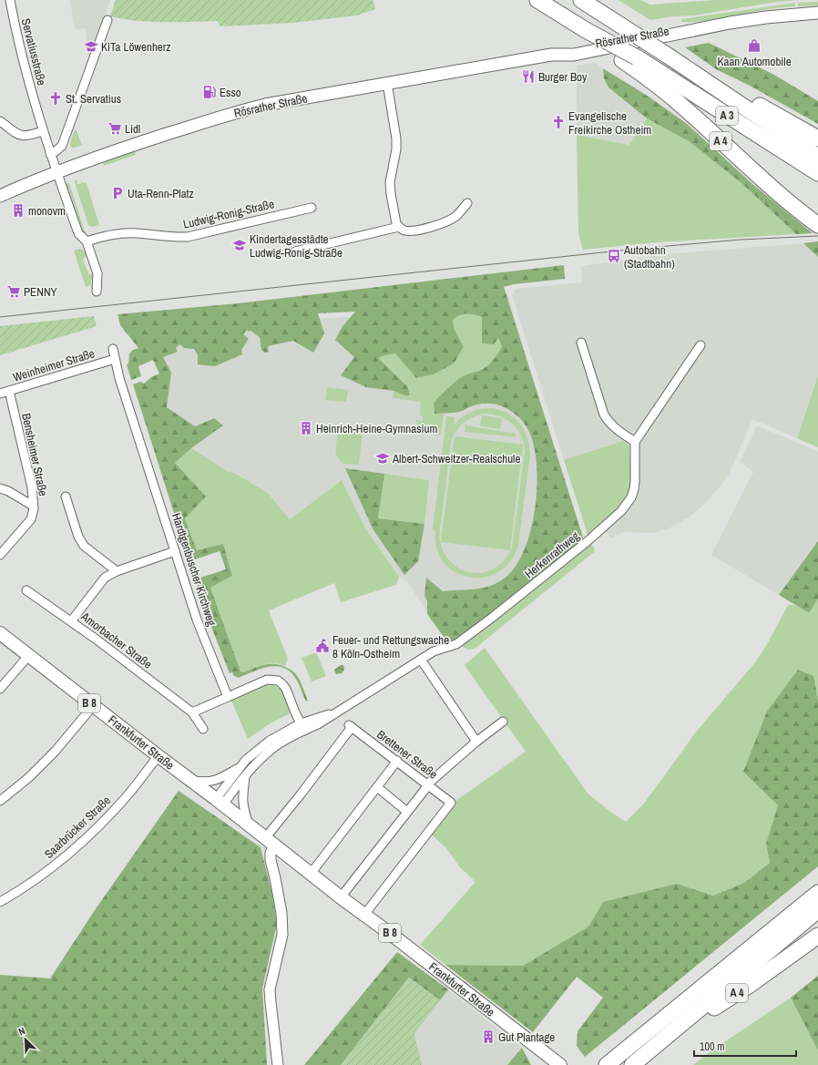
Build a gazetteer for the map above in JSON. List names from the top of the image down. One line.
{"streets":{"highway":["A 3","A 4"],"main road":["Rösrather Straße","B 8","Frankfurter Straße"],"street":["Servatiusstraße","Ludwig-Ronig-Straße","Weinheimer Straße","Bensheimer Straße","Herkenrathweg","Hardtgenbuscher Kirchweg","Amorbacher Straße","Brettener Straße","Saarbrücker Straße"]},"crossings":[["Rösrather Straße","Servatiusstraße"],["A 3","A 4"],["Weinheimer Straße","Bensheimer Straße"],["Weinheimer Straße","Hardtgenbuscher Kirchweg"],["Frankfurter Straße","Brettener Straße"],["Frankfurter Straße","Saarbrücker Straße"]],"places":{"shop":["Kaan Automobile"],"school or university":["KiTa Löwenherz","Kindertagesstädte Ludwig-Ronig-Straße","Albert-Schweitzer-Realschule"],"restaurant":["Burger Boy"],"fuel station":["Esso"],"church":["St. Servatius","Evangelische Freikirche Ostheim"],"supermarket":["Lidl","PENNY"],"parking":["Uta-Renn-Platz"],"building":["monovm","Heinrich-Heine-Gymnasium","Gut Plantage"],"bus stop":["Autobahn (Stadtbahn)"],"public building":["Feuer- und Rettungswache 8 Köln-Ostheim"]},"scale_bar":"100 m","north":"top left"}
